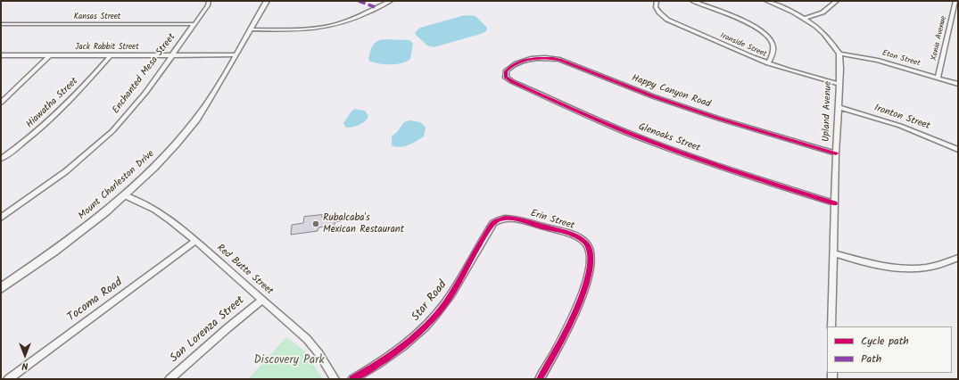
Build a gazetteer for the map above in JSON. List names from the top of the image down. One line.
{"streets":{"street":["Kansas Street","Xenia Avenue","Ironside Street","Jack Rabbit Street","Eton Street","Enchanted Mesa Street","Happy Canyon Road","Hiawatha Street","Upland Avenue","Ironton Street","Glenoaks Street","Mount Charleston Drive","Erin Street","Red Butte Street","Tocoma Road","Star Road","San Lorenza Street"]},"crossings":[["Kansas Street","Enchanted Mesa Street"],["Xenia Avenue","Eton Street"],["Ironside Street","Upland Avenue"],["Jack Rabbit Street","Enchanted Mesa Street"],["Jack Rabbit Street","Hiawatha Street"],["Jack Rabbit Street","Mount Charleston Drive"],["Eton Street","Upland Avenue"],["Happy Canyon Road","Upland Avenue"],["Happy Canyon Road","Glenoaks Street"],["Upland Avenue","Ironton Street"],["Upland Avenue","Glenoaks Street"],["Mount Charleston Drive","Red Butte Street"],["Erin Street","Star Road"],["Red Butte Street","Tocoma Road"],["Red Butte Street","San Lorenza Street"]],"parks":["Discovery Park"],"places":["Rubalcaba's Mexican Restaurant"],"legend":["Cycle path","Path"],"north":"bottom"}
